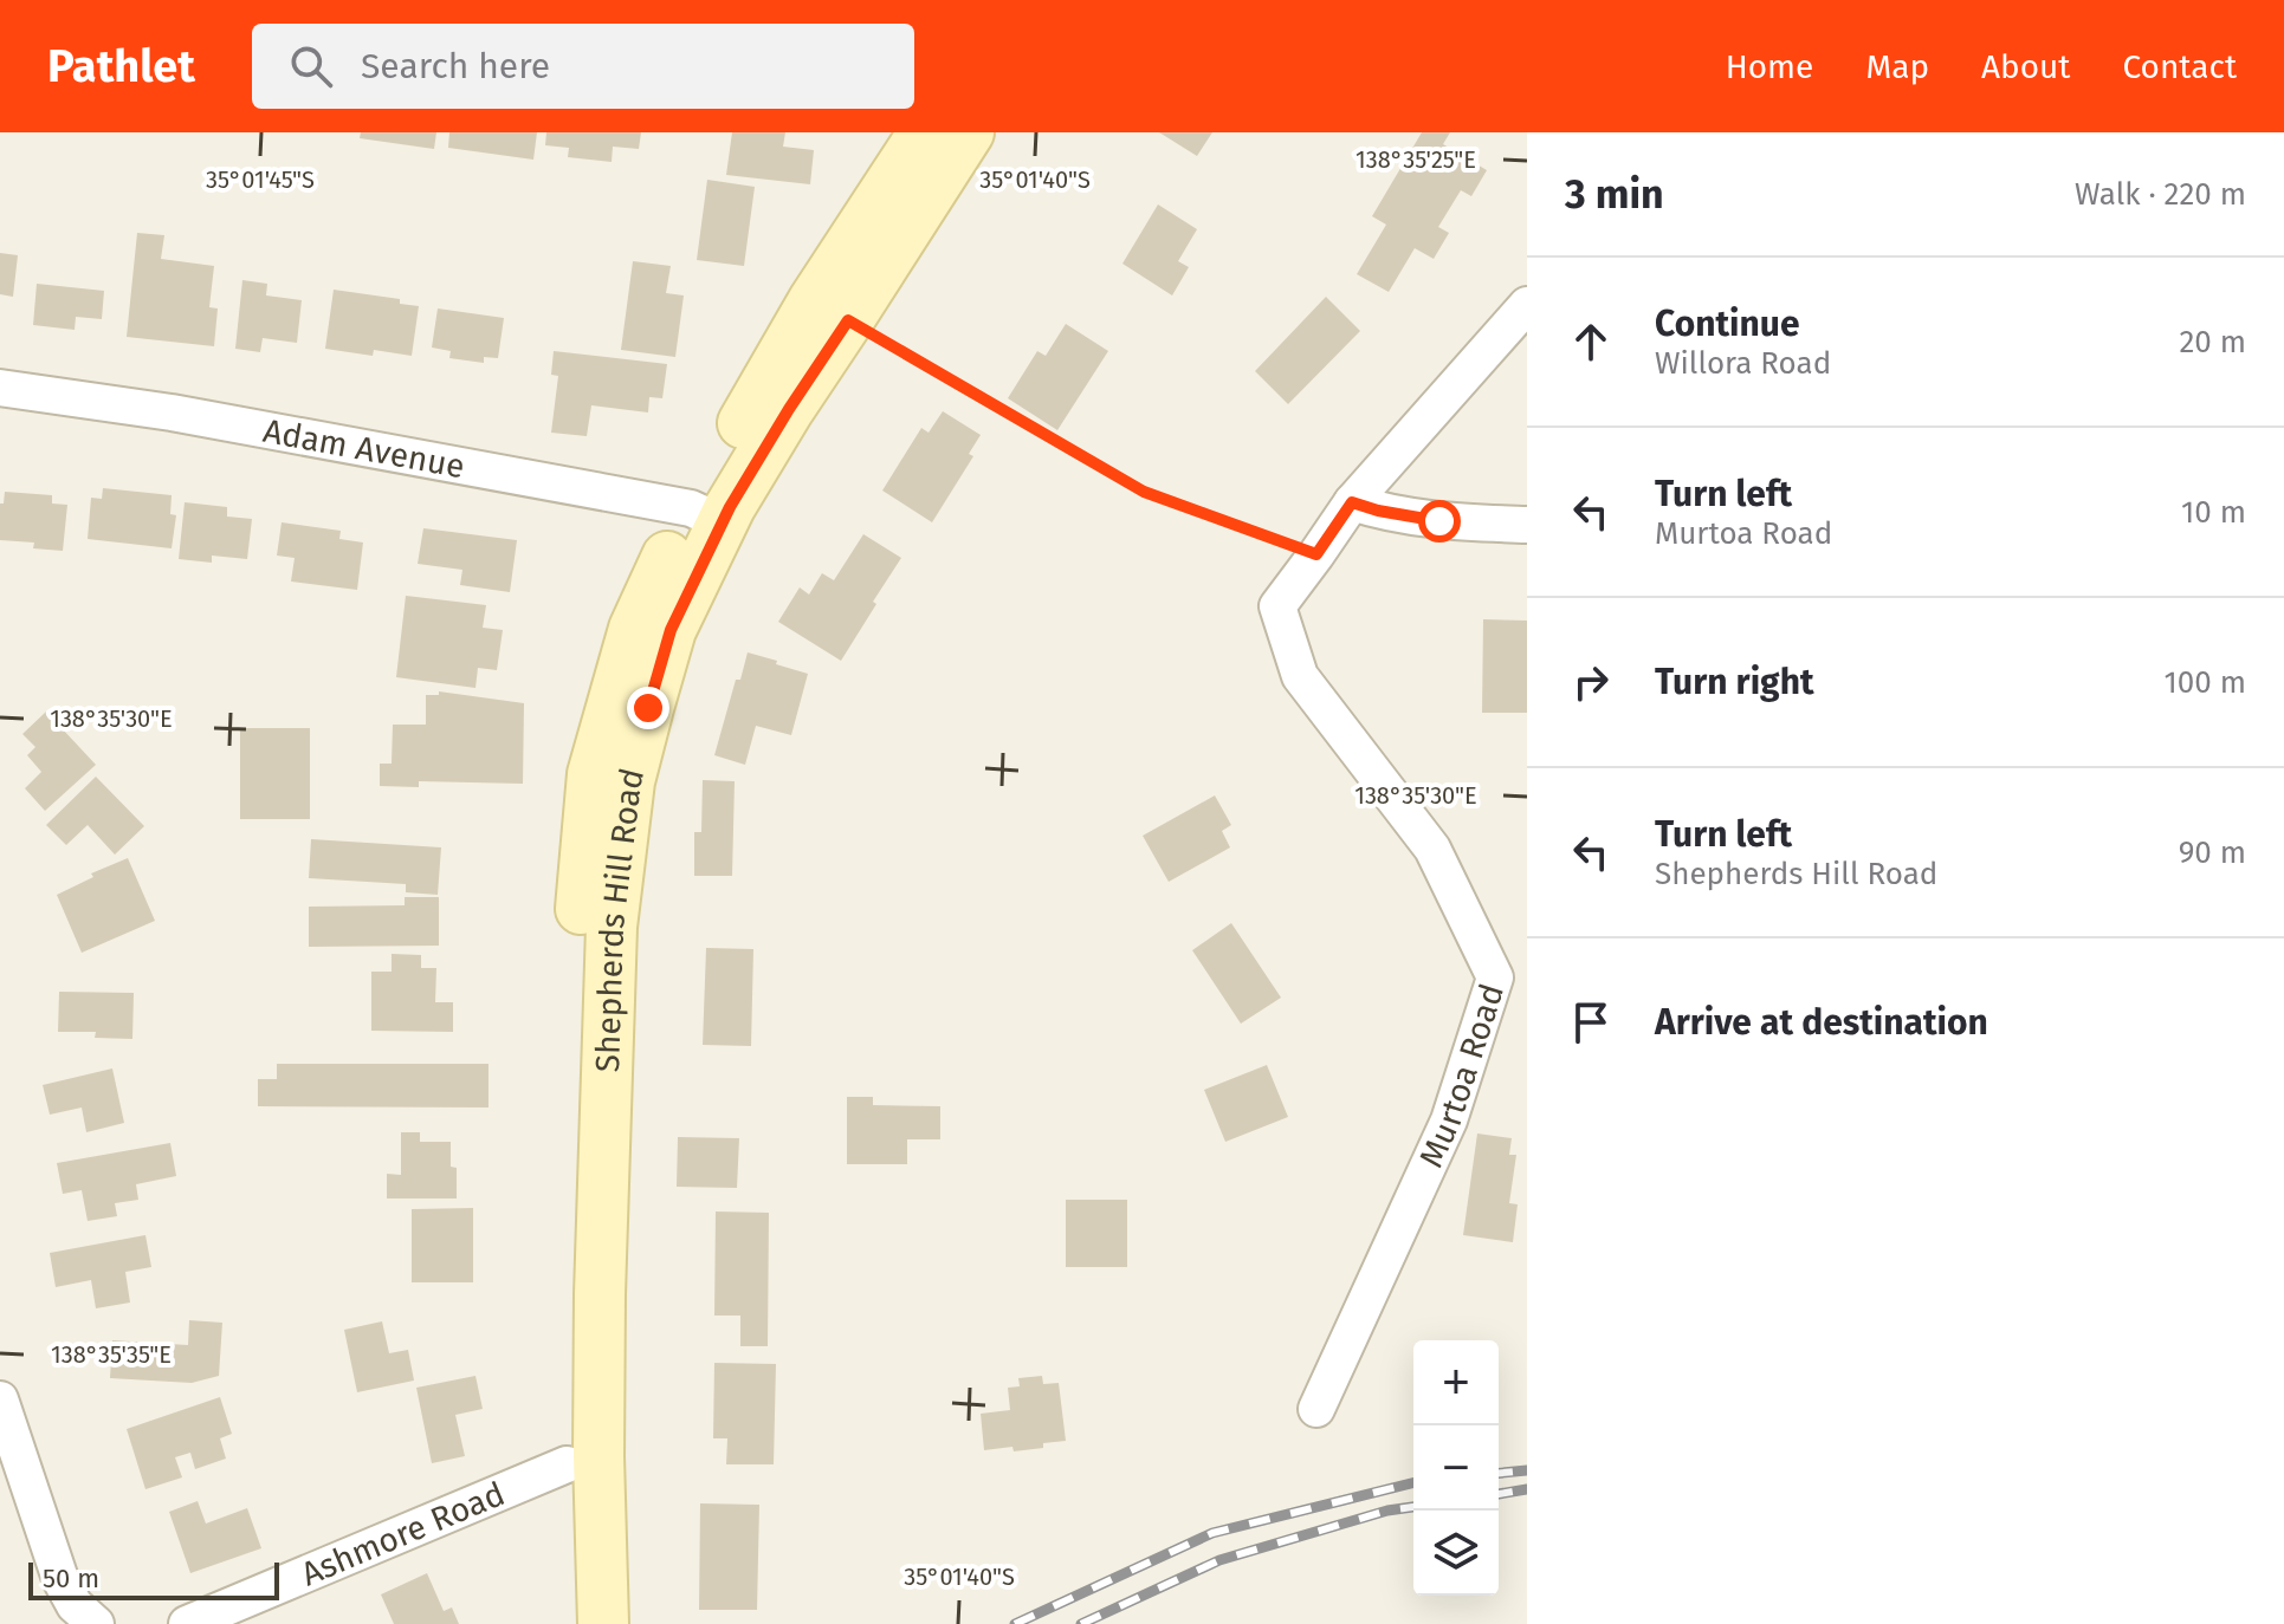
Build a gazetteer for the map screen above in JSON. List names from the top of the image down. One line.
{"streets":{"main road":["Shepherds Hill Road"],"street":["Adam Avenue","Murtoa Road","Ashmore Road"]},"crossings":[["Adam Avenue","Shepherds Hill Road"],["Shepherds Hill Road","Ashmore Road"]],"scale_bar":"50 m","page":{"header":"Pathlet","search":"Search here","nav":["Home","Map","About","Contact"],"heading":["3 min","Walk · 220 m"],"list":[["Continue","Willora Road","20 m"],["Turn left","Murtoa Road","10 m"],["Turn right","100 m"],["Turn left","Shepherds Hill Road","90 m"],"Arrive at destination"],"map_buttons":["+","−"],"scale":"50 m"},"coordinates":["138°35'25\"E","35°01'45\"S","35°01'40\"S","138°35'30\"E","138°35'35\"E"]}
